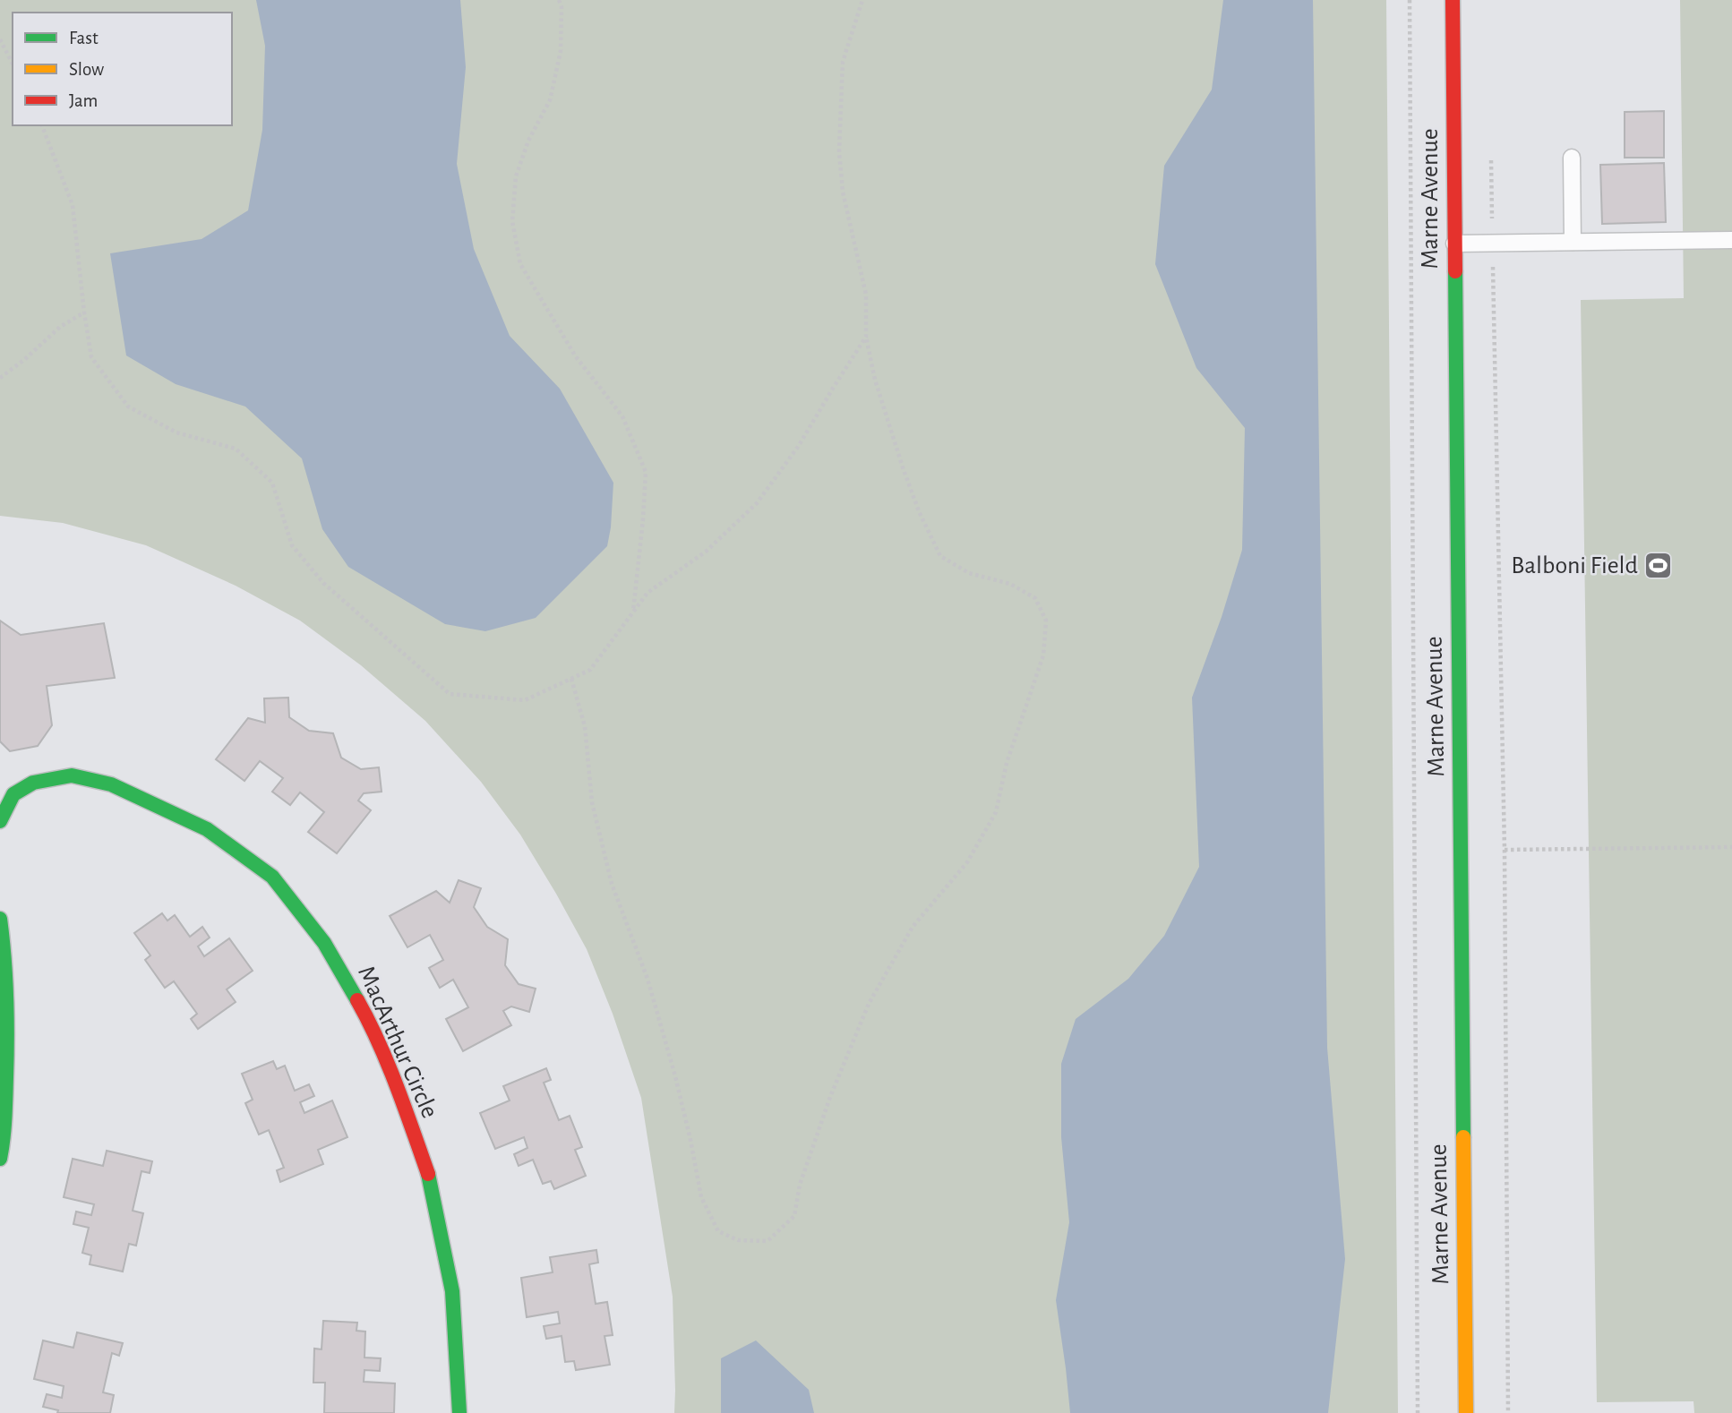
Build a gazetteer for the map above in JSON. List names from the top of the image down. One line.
{"streets":{"street":["Marne Avenue","MacArthur Circle"]},"places":{"sports":["Balboni Field"]},"legend":["Fast","Slow","Jam"]}
